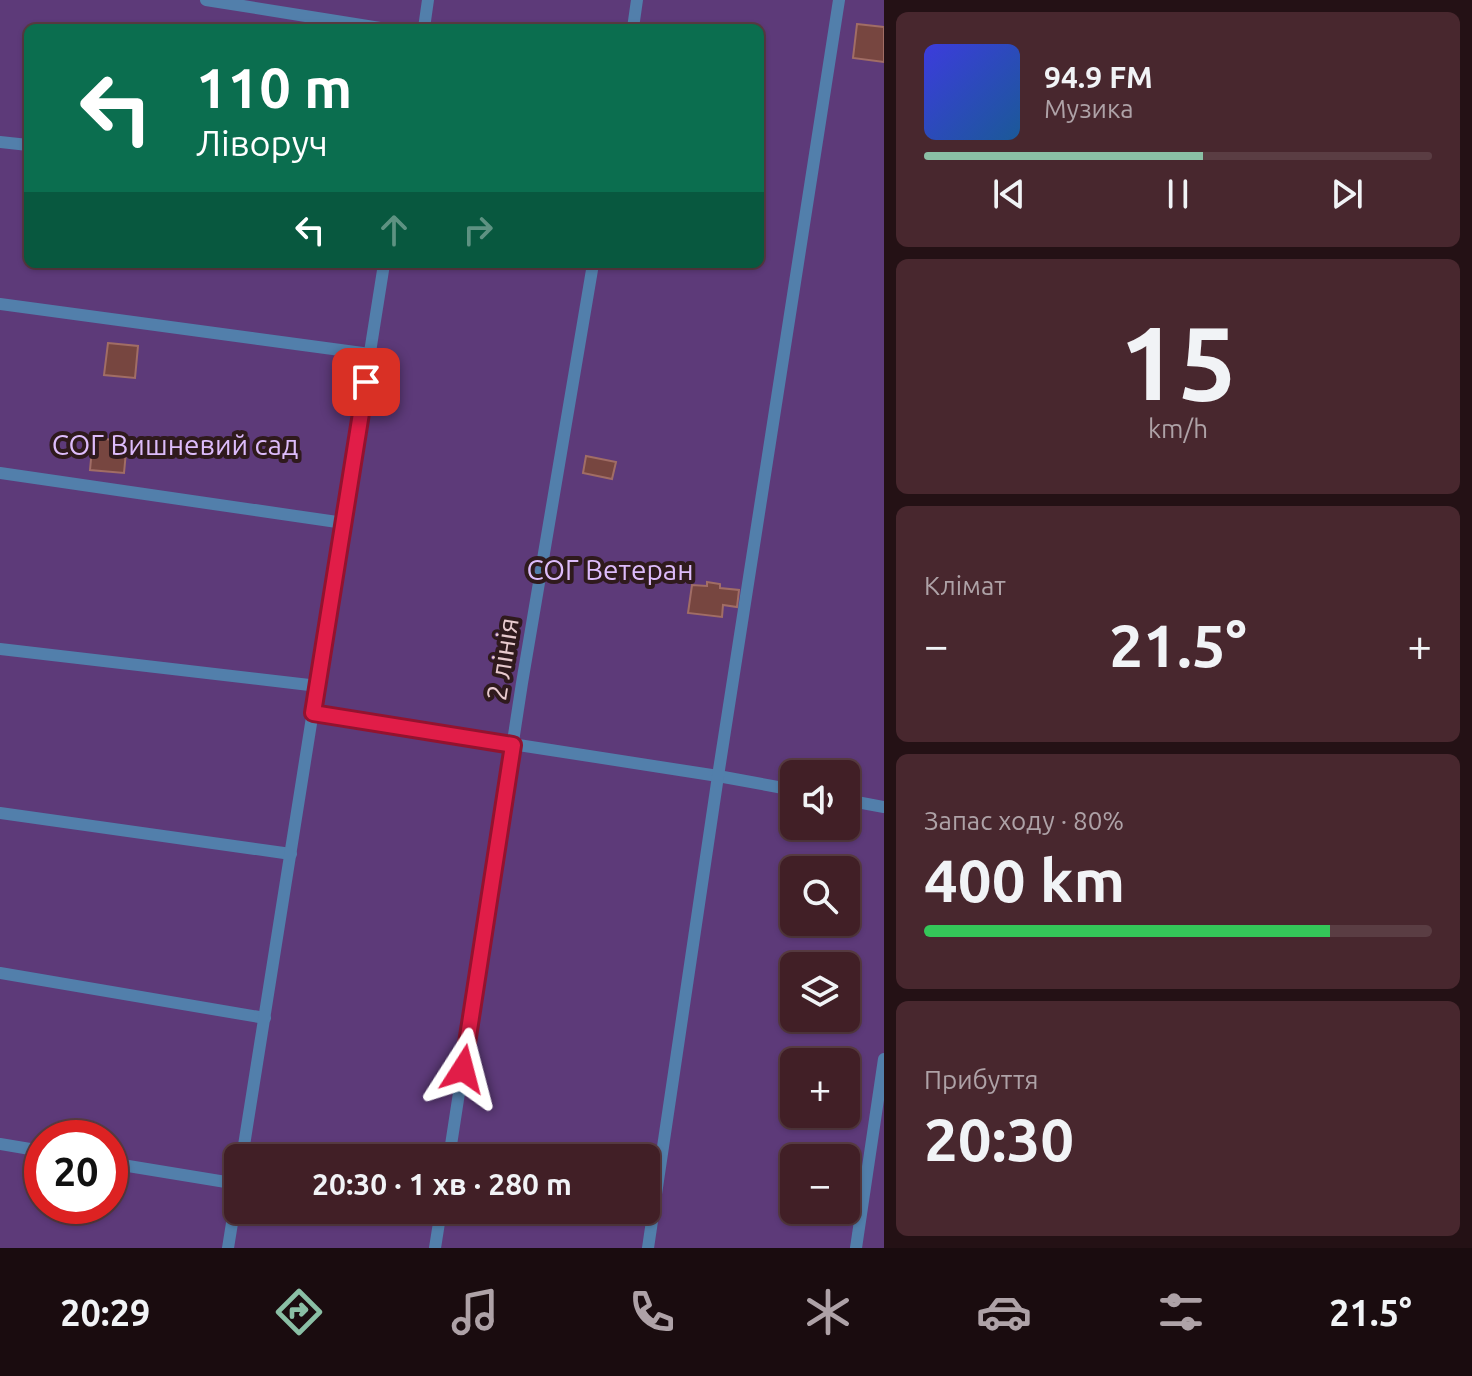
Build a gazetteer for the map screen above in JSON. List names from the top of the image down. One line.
{"streets":{"lane":["2 лінія"]},"parks":["СОГ Вишневий сад","СОГ Ветеран"],"page":{"turn":["110 m","Ліворуч"],"song":["94.9 FM","Музика"],"tile":[["15","km/h"],"Клімат",["Запас ходу · 80%","400 km"],["Прибуття","20:30"]],"heat":["−","21.5°","+"],"map_buttons":["+","−"],"limit":"20","trip":"20:30 · 1 хв · 280 m","tabs":["20:29","21.5°"]}}
